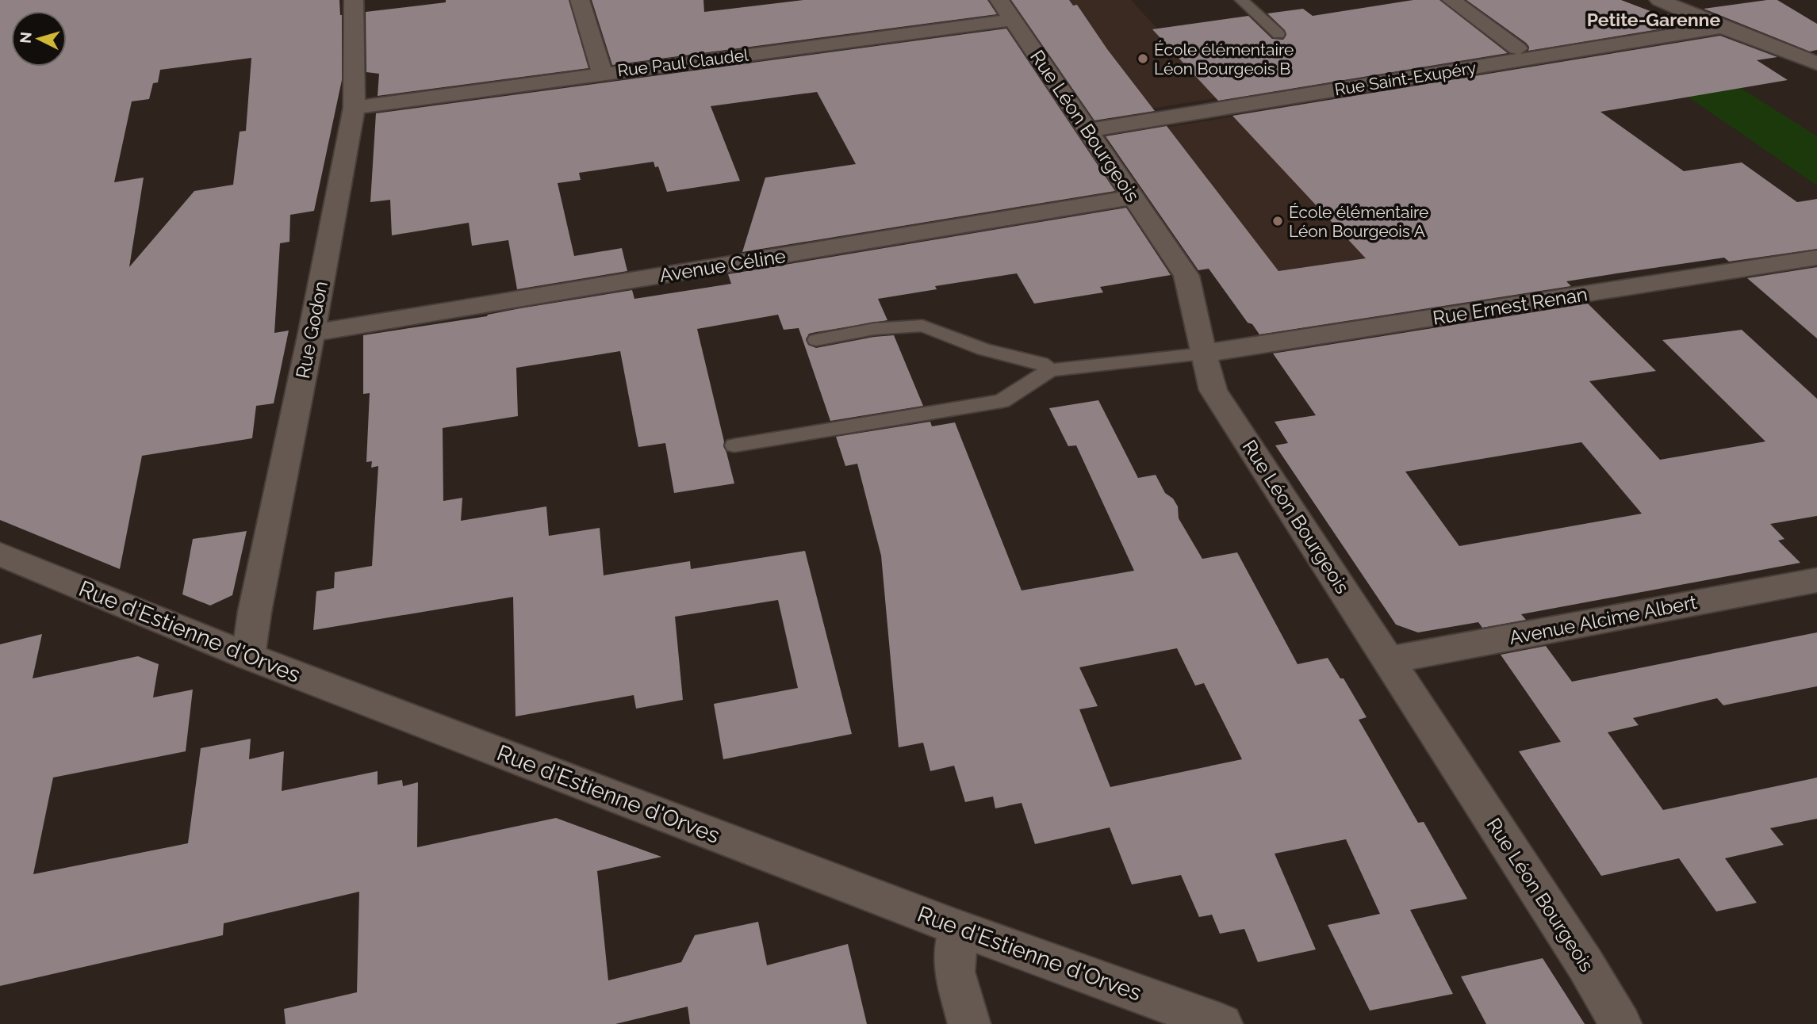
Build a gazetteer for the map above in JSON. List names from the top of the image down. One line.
{"streets":{"street":["Rue Paul Claudel","Rue Saint-Exupéry","Rue Léon Bourgeois","Avenue Céline","Rue Ernest Renan","Rue Godon","Avenue Alcime Albert","Rue d'Estienne d'Orves"]},"crossings":[["Rue Paul Claudel","Rue Léon Bourgeois"],["Rue Paul Claudel","Rue Godon"],["Rue Saint-Exupéry","Rue Léon Bourgeois"],["Rue Léon Bourgeois","Avenue Céline"],["Rue Léon Bourgeois","Rue Ernest Renan"],["Rue Léon Bourgeois","Avenue Alcime Albert"],["Avenue Céline","Rue Godon"],["Rue Godon","Rue d'Estienne d'Orves"]],"districts":["Petite-Garenne"],"places":["École élémentaire Léon Bourgeois B","École élémentaire Léon Bourgeois A"],"north":"left"}
